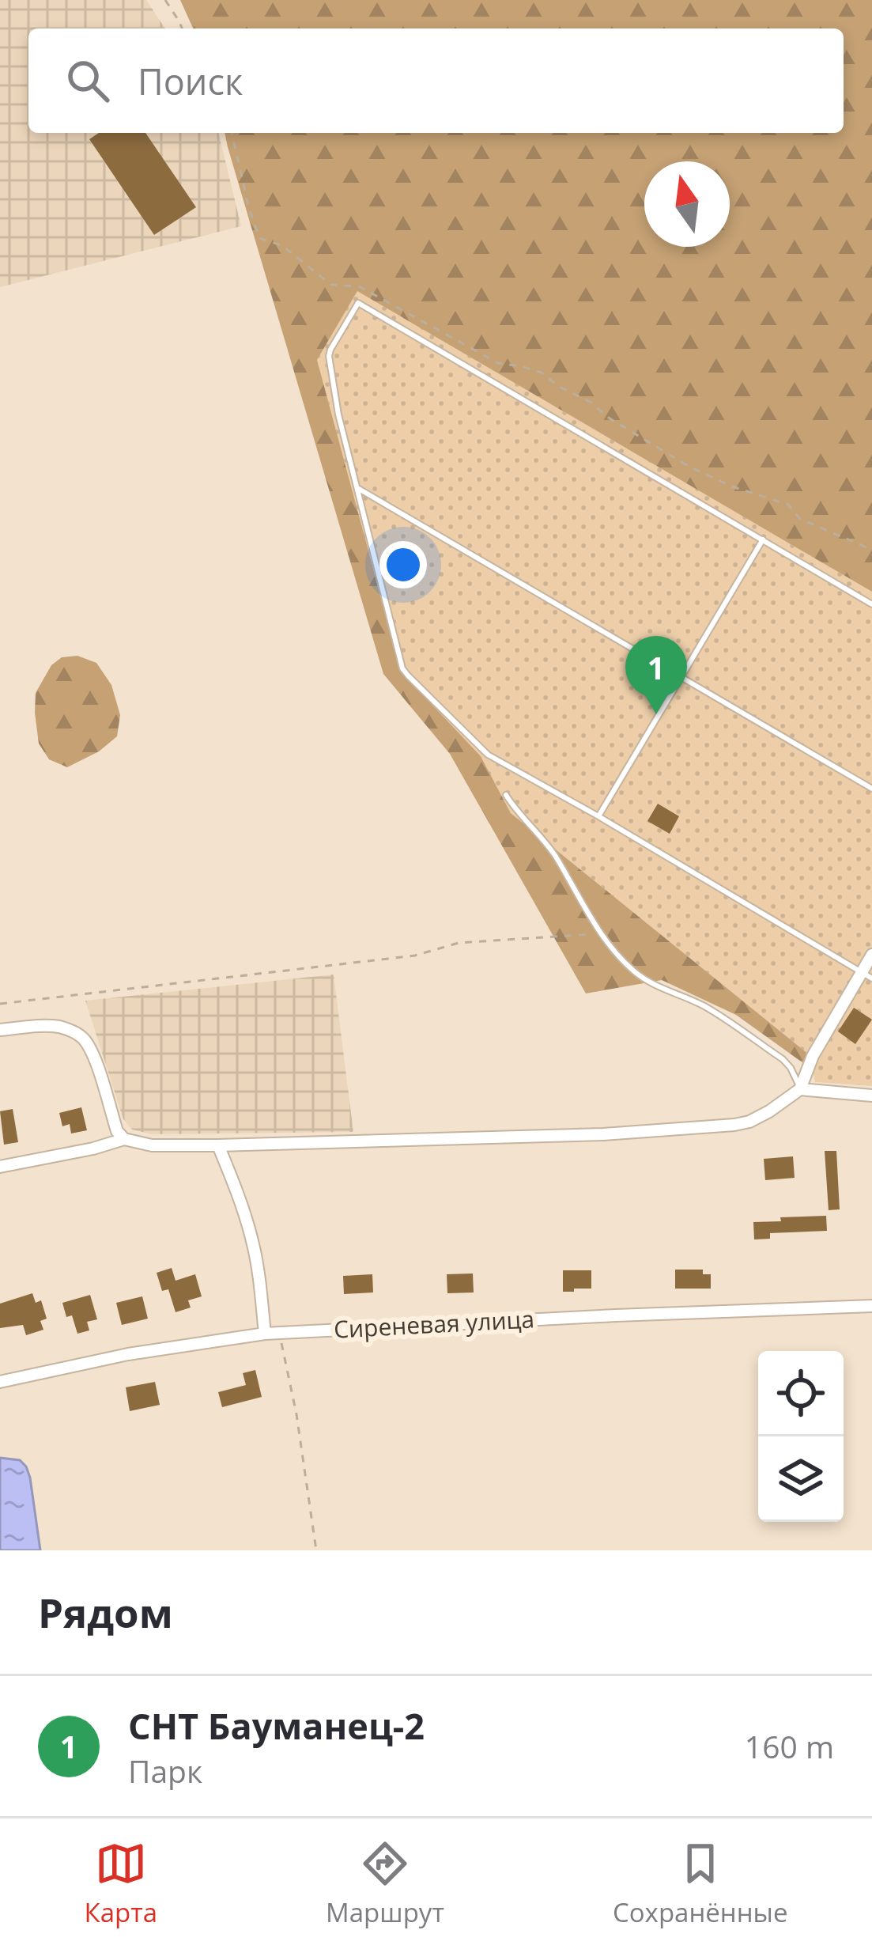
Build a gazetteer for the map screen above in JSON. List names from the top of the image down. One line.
{"streets":{"street":["Сиреневая улица"]},"north":"top","page":{"search":"Поиск","pins":"1","heading":"Рядом","list":[{"mark":"1","name":"СНТ Бауманец-2","note":"Парк","value":"160 m"}],"nav":["Карта","Маршрут","Сохранённые"]}}
